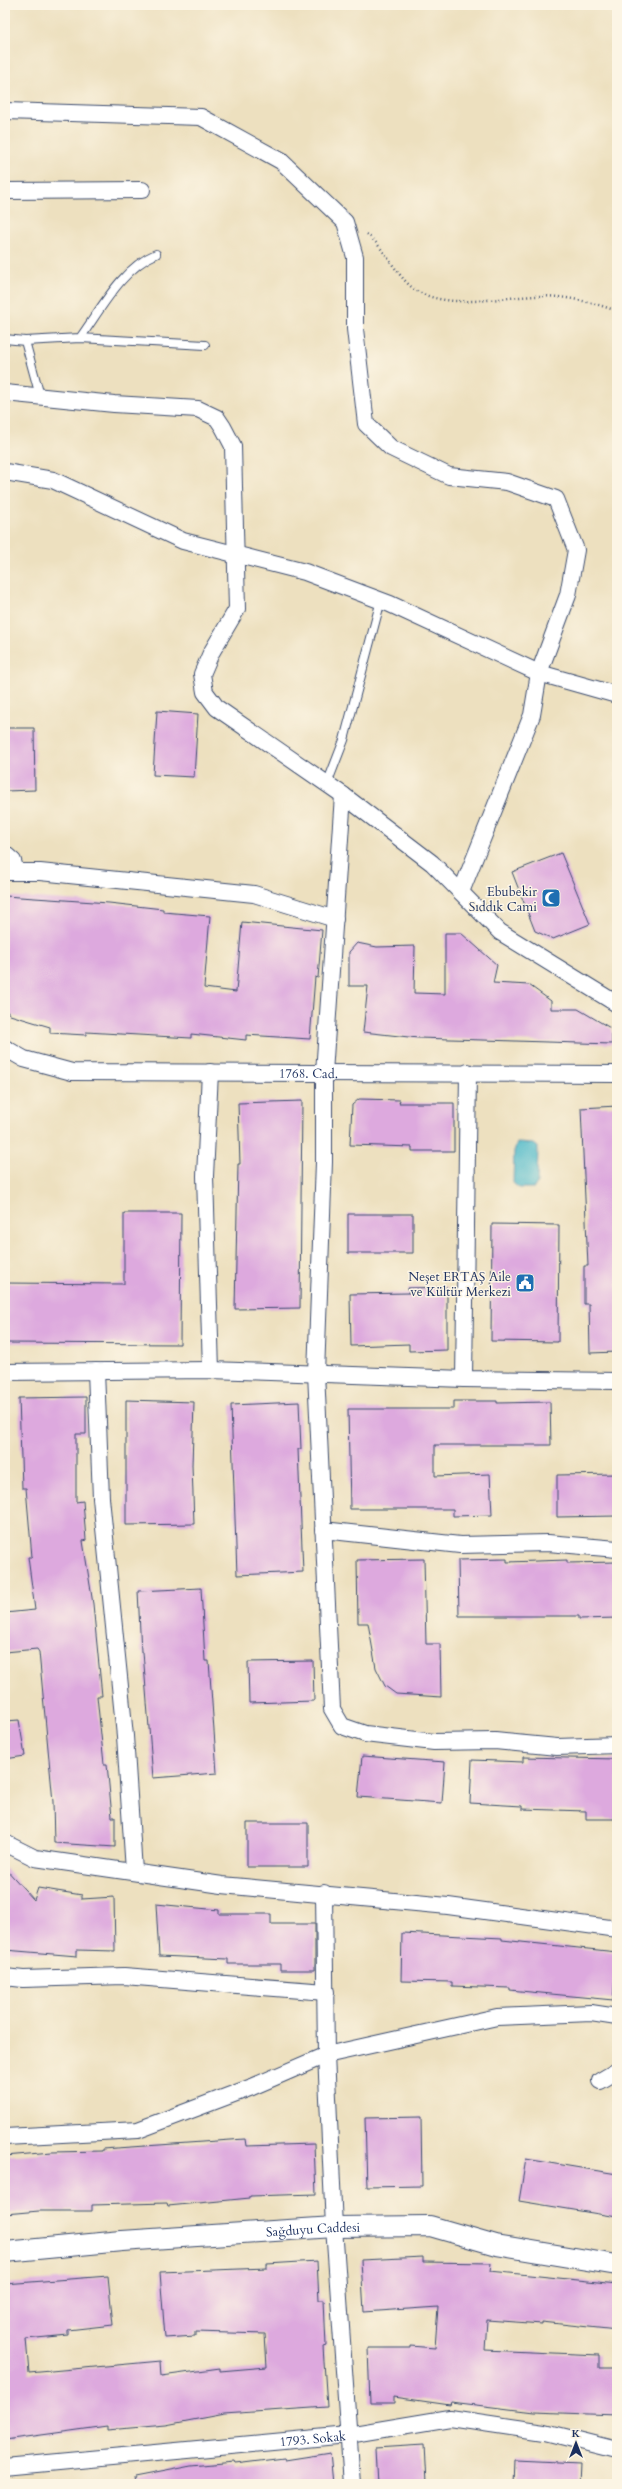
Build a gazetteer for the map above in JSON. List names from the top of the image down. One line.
{"streets":{"street":["1768. Cad.","Sağduyu Caddesi","1793. Sokak"]},"places":{"mosque":["Ebubekir Sıddık Cami"],"public building":["Neşet ERTAŞ Aile ve Kültür Merkezi"]},"north":"top"}
